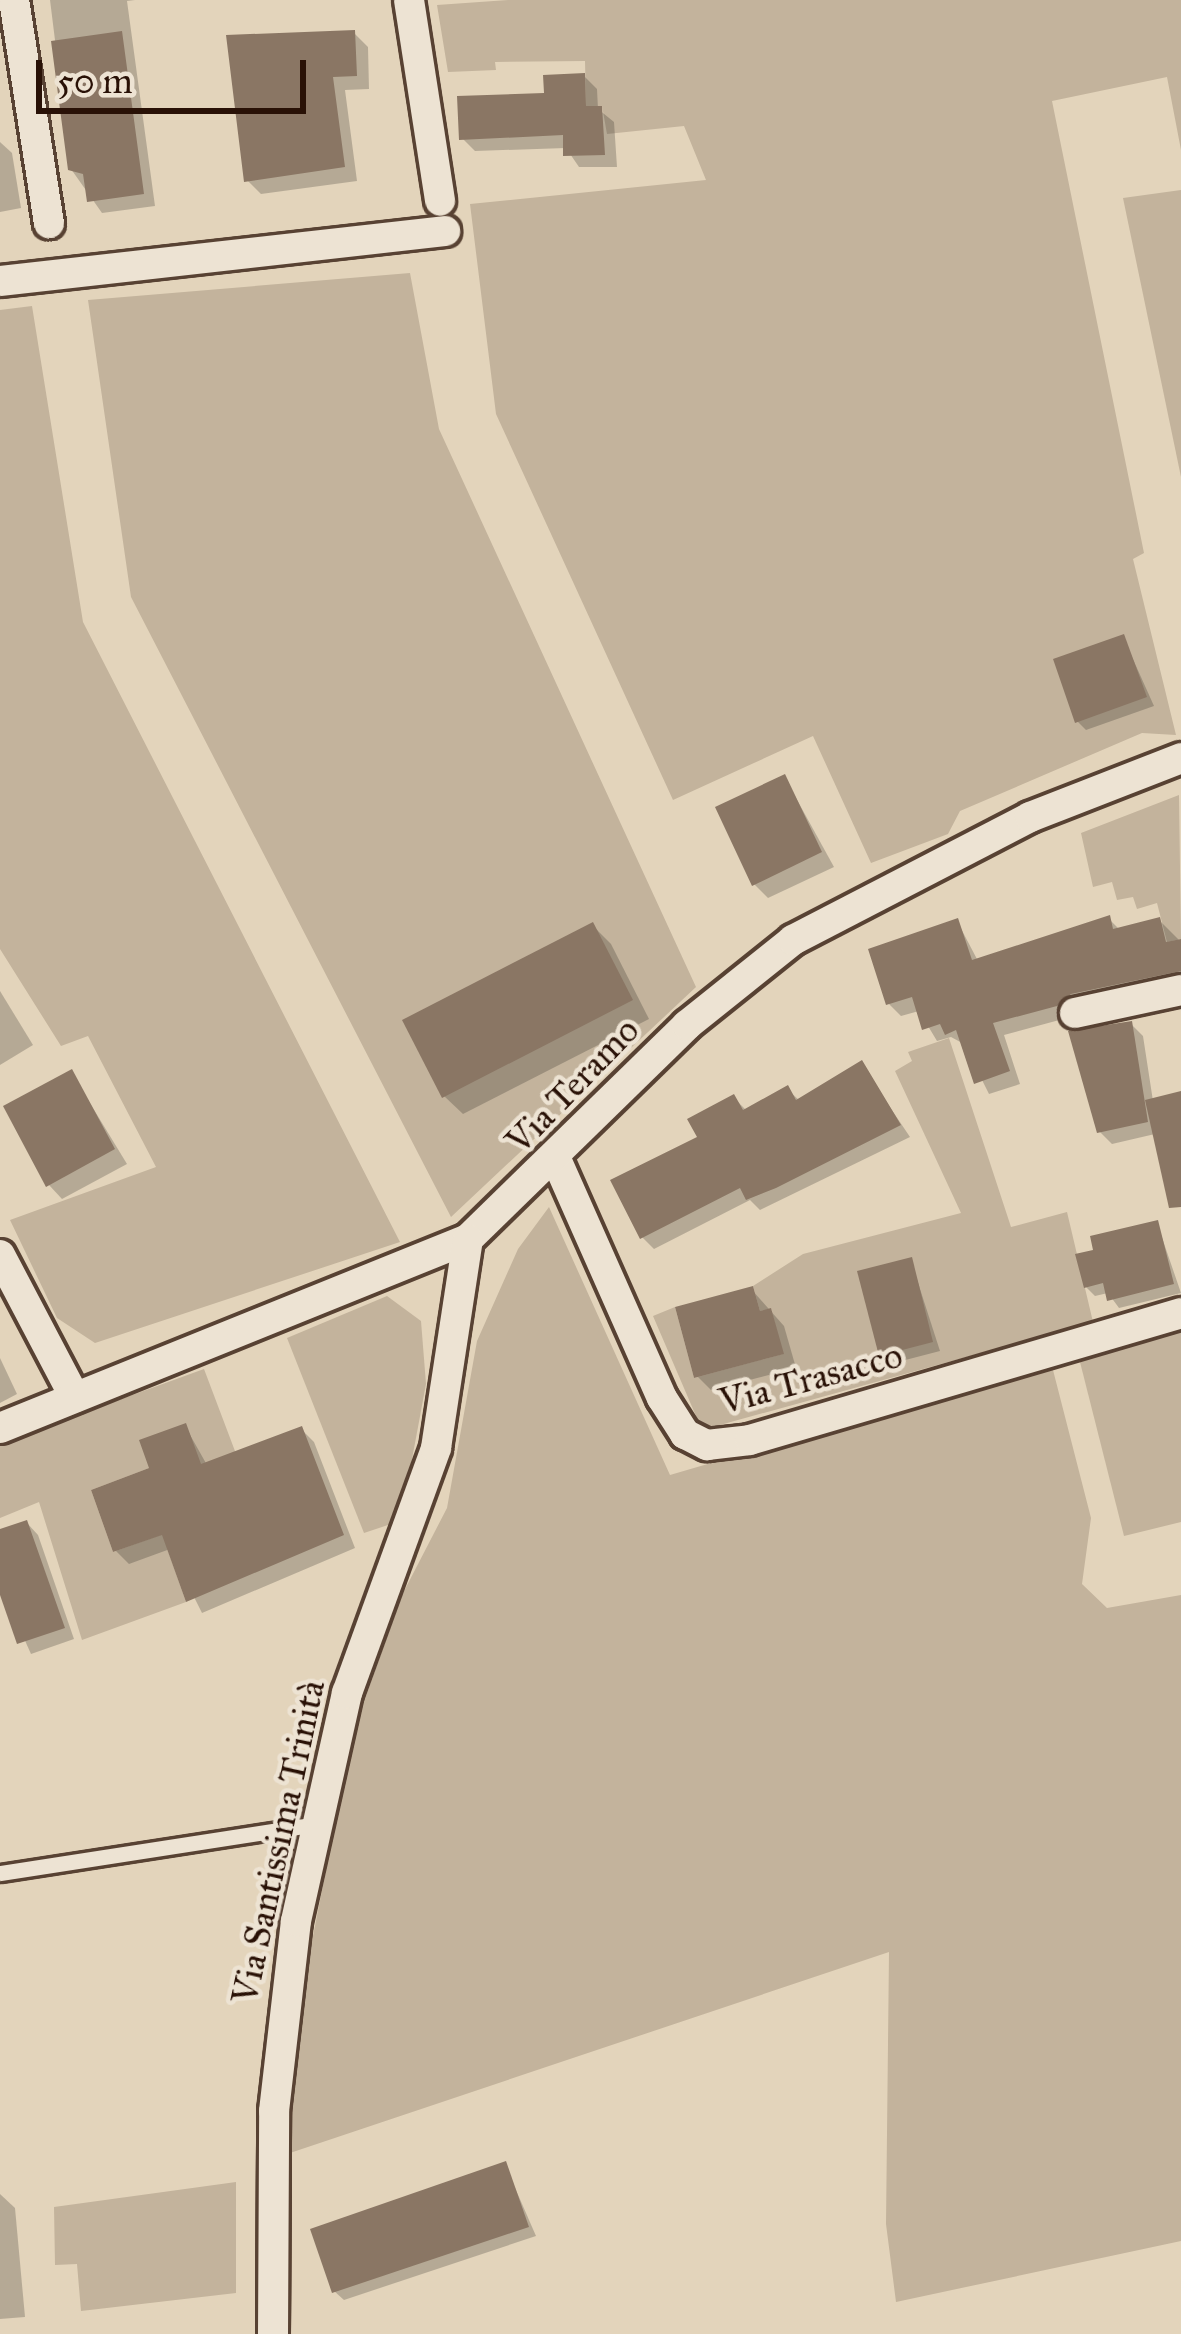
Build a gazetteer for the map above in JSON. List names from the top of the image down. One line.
{"streets":{"street":["Via Teramo","Via Trasacco","Via Santissima Trinità"]},"crossings":[["Via Teramo","Via Trasacco"],["Via Teramo","Via Santissima Trinità"]],"scale_bar":"50 m"}
